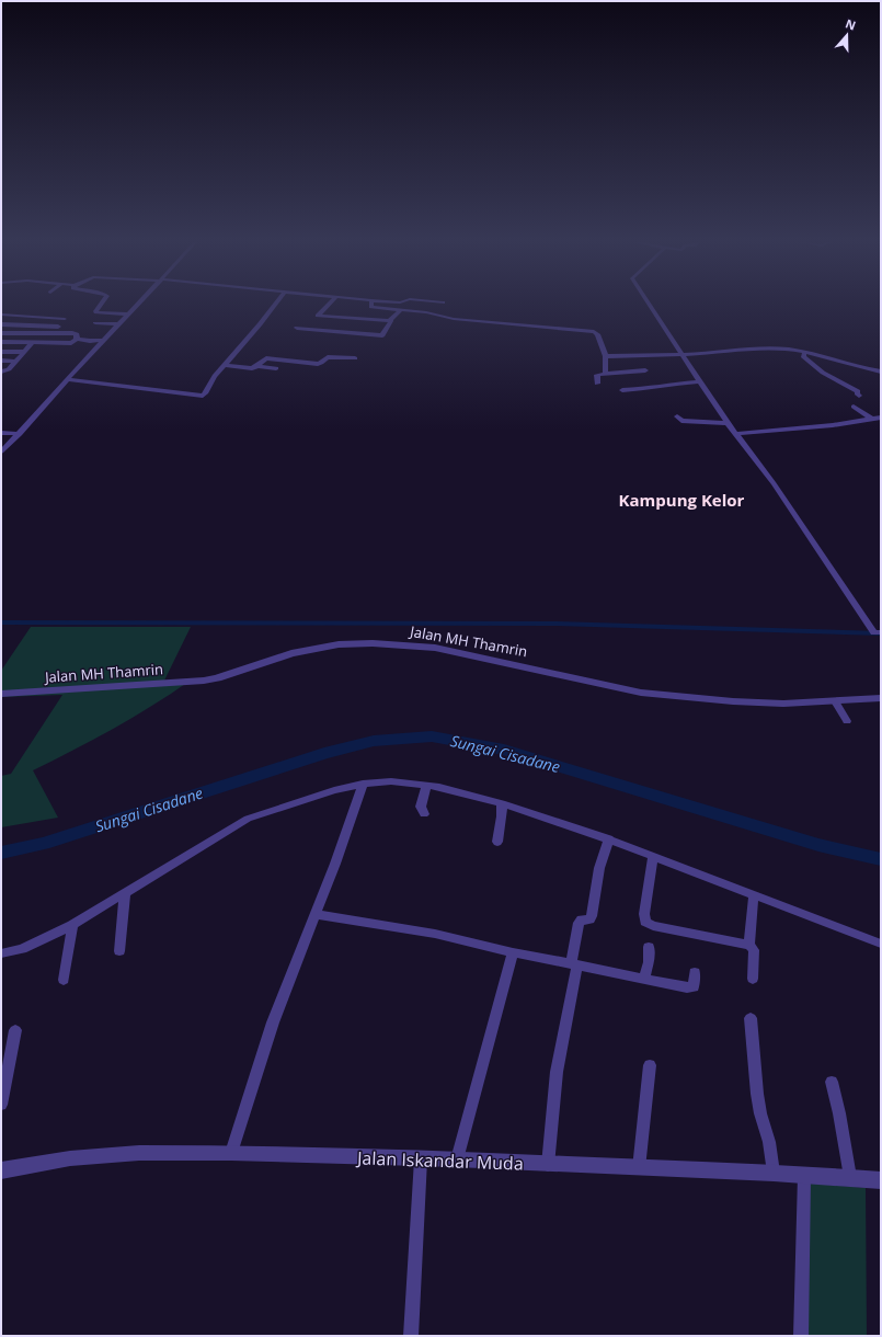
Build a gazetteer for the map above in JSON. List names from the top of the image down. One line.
{"streets":{"street":["Jalan MH Thamrin","Jalan Iskandar Muda"]},"districts":["Kampung Kelor"],"water":["Sungai Cisadane"],"north":"top"}
